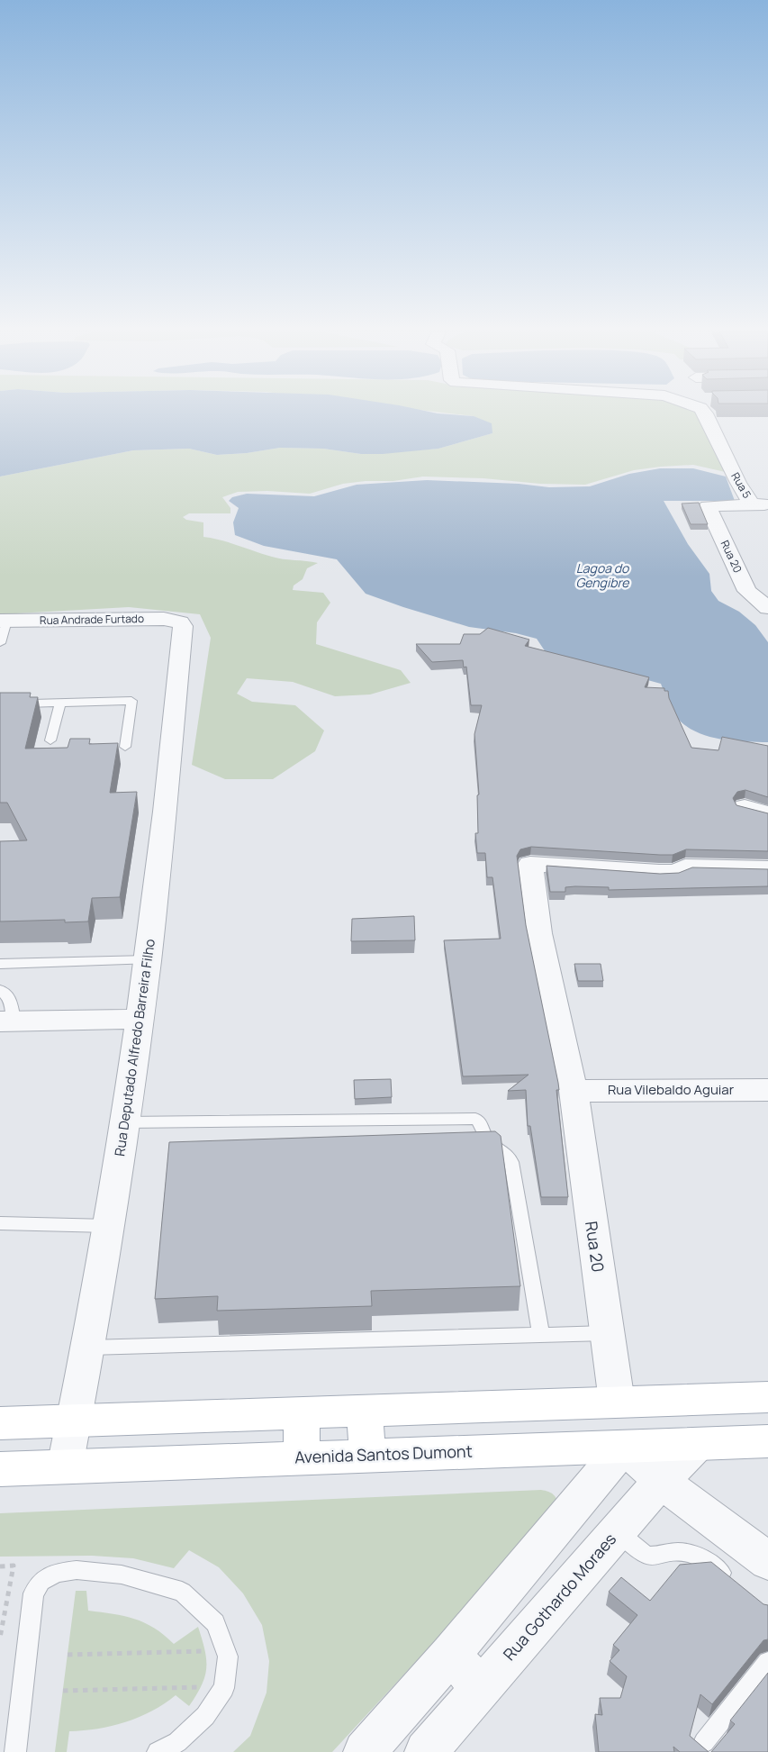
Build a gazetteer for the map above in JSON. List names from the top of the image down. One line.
{"streets":{"main road":["Avenida Santos Dumont"],"street":["Rua 5","Rua 20","Rua Andrade Furtado","Rua Deputado Alfredo Barreira Filho","Rua Vilebaldo Aguiar","Rua Gothardo Moraes"]},"crossings":[["Rua 5","Rua 20"],["Rua 20","Rua Vilebaldo Aguiar"],["Rua Andrade Furtado","Rua Deputado Alfredo Barreira Filho"],["Rua Deputado Alfredo Barreira Filho","Avenida Santos Dumont"],["Avenida Santos Dumont","Rua Gothardo Moraes"]],"water":["Lagoa do Gengibre"]}
